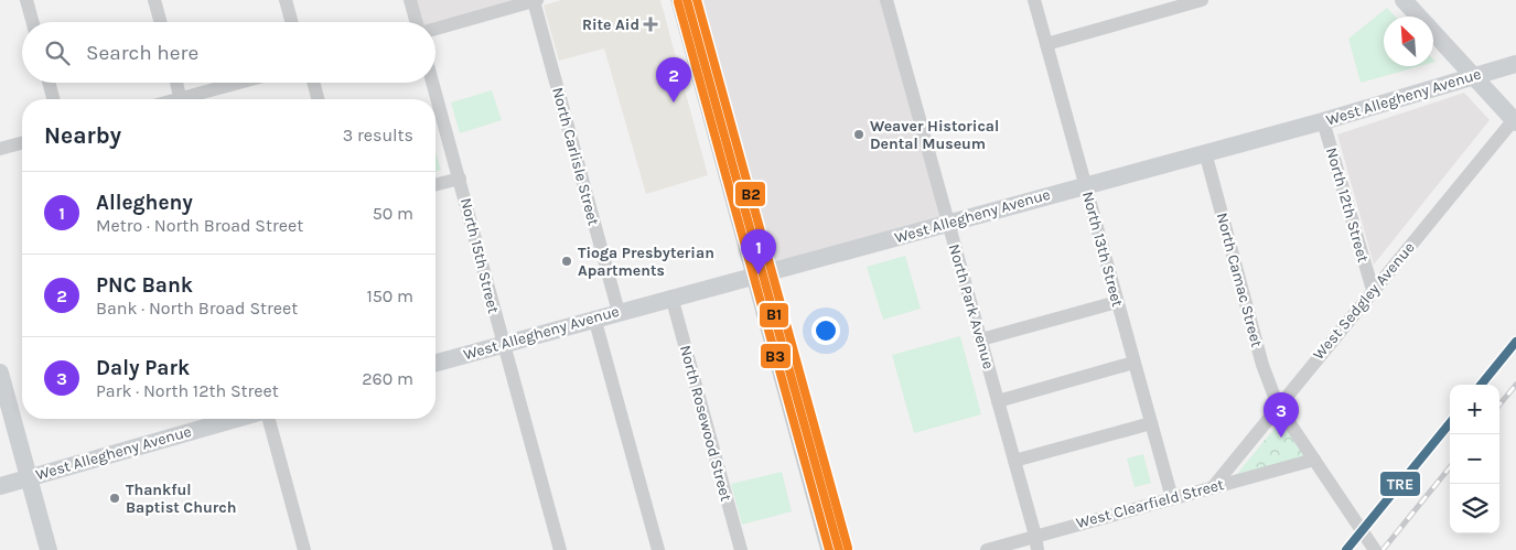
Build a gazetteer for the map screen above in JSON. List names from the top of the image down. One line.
{"streets":{"main road":["West Allegheny Avenue"],"street":["North Carlisle Street","North 12th Street","North 13th Street","North 15th Street","North Camac Street","West Sedgley Avenue","North Park Avenue","North Rosewood Street","West Clearfield Street"]},"crossings":[["West Allegheny Avenue","North Carlisle Street"],["West Allegheny Avenue","North 12th Street"],["West Allegheny Avenue","North 13th Street"],["West Allegheny Avenue","North 15th Street"],["West Allegheny Avenue","North Camac Street"],["West Allegheny Avenue","North Park Avenue"],["West Allegheny Avenue","North Rosewood Street"],["North 12th Street","West Sedgley Avenue"],["North 13th Street","West Clearfield Street"],["North Camac Street","West Sedgley Avenue"],["West Sedgley Avenue","West Clearfield Street"],["North Park Avenue","West Clearfield Street"]],"places":{"health":["Rite Aid"],"other":["Weaver Historical Dental Museum","Tioga Presbyterian Apartments","Thankful Baptist Church"]},"lines":["transit line B1","transit line B2","transit line B3","transit line TRE"],"north":"top left","page":{"search":"Search here","pins":["2","1","3"],"heading":["Nearby","3 results"],"list":[{"mark":"1","name":"Allegheny","note":"Metro · North Broad Street","value":"50 m"},{"mark":"2","name":"PNC Bank","note":"Bank · North Broad Street","value":"150 m"},{"mark":"3","name":"Daly Park","note":"Park · North 12th Street","value":"260 m"}],"map_buttons":["+","−"]}}
